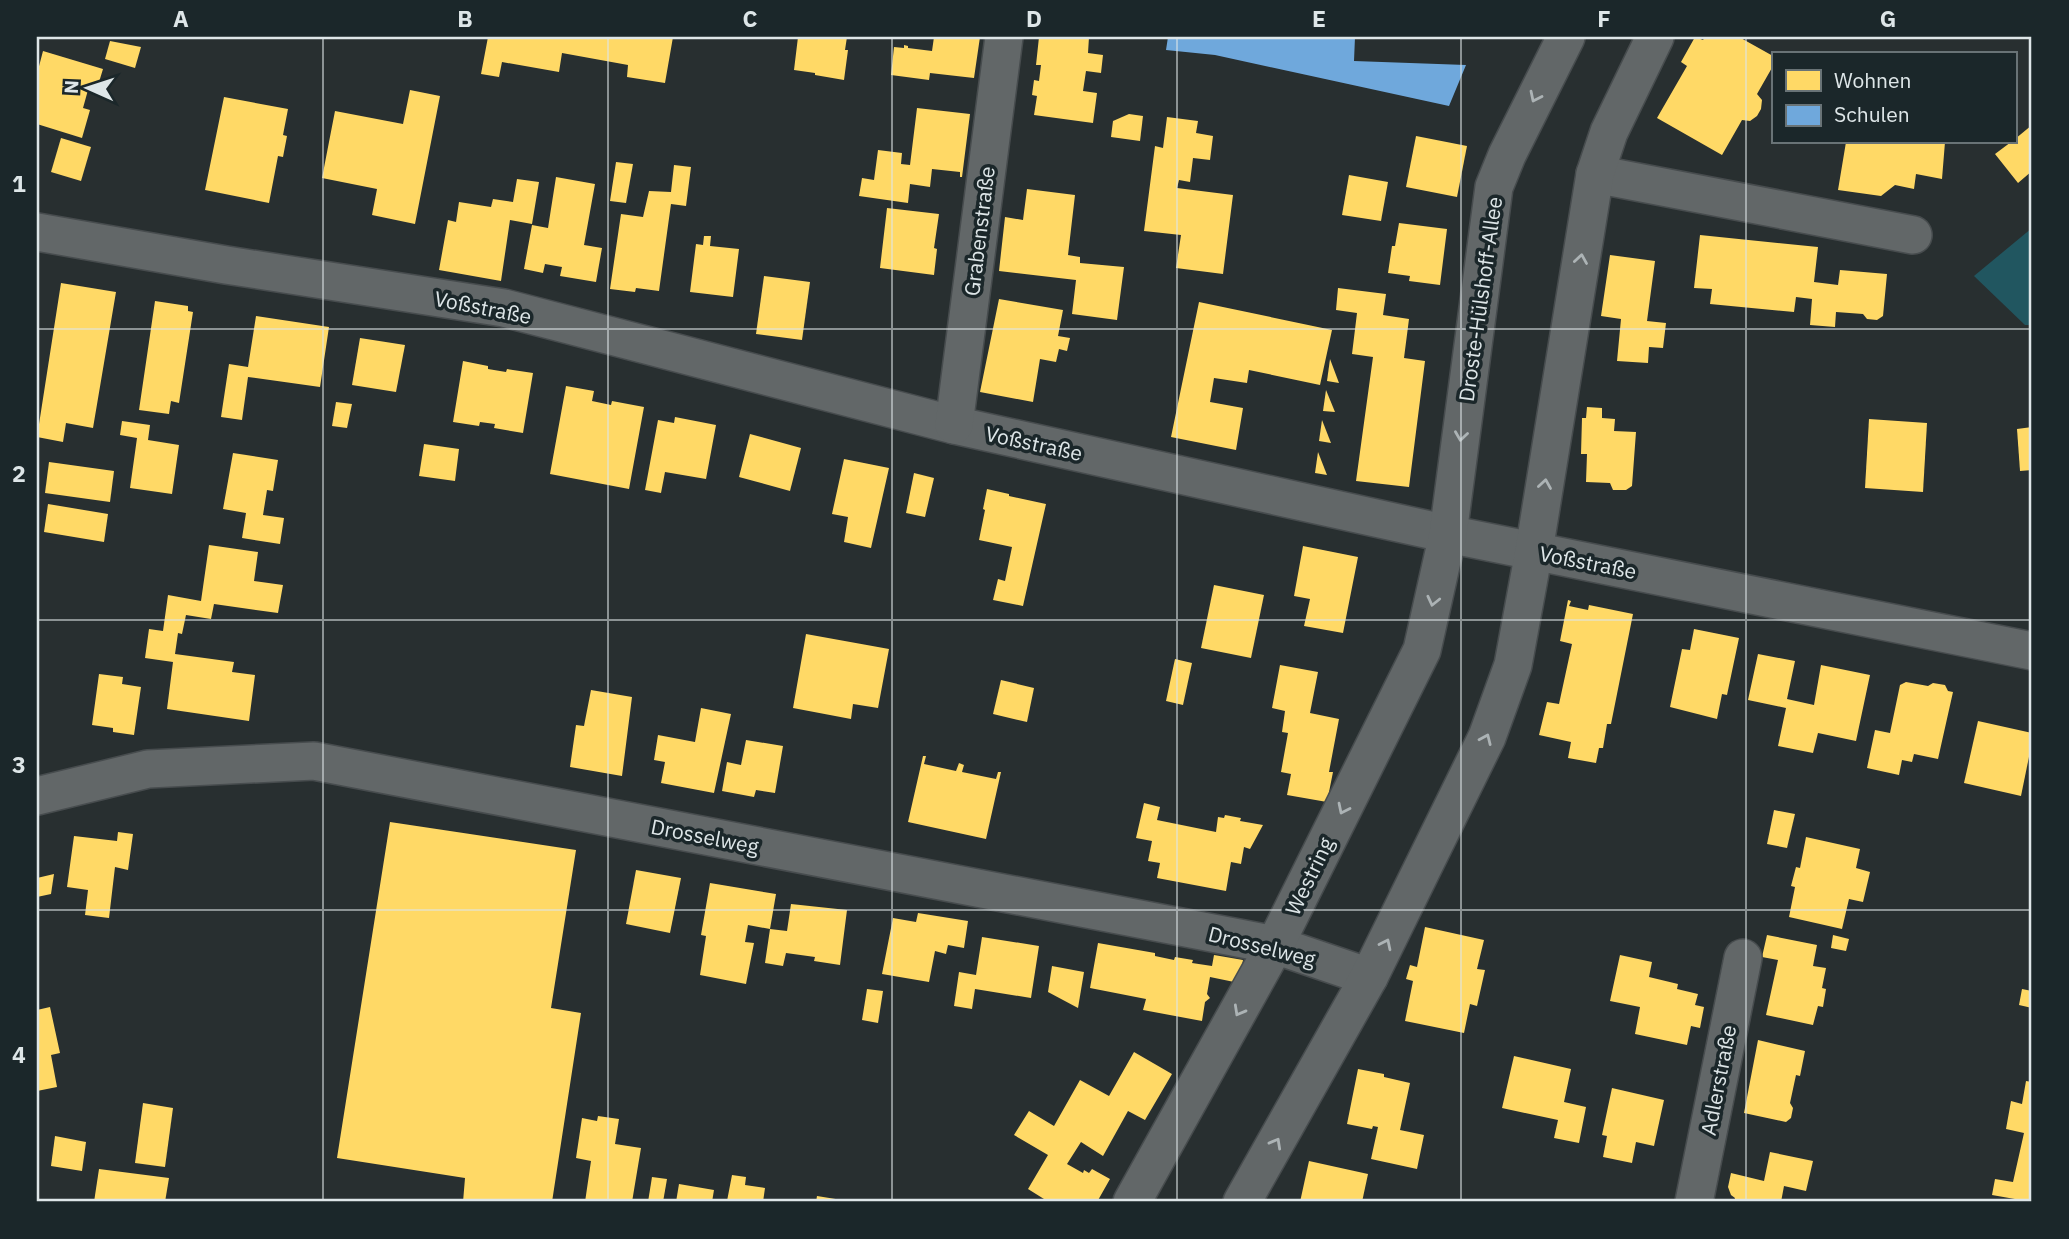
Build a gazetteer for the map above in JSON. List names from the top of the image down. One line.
{"streets":{"street":["Grabenstraße","Droste-Hülshoff-Allee","Voßstraße","Drosselweg","Westring","Adlerstraße"]},"crossings":[["Grabenstraße","Voßstraße"],["Droste-Hülshoff-Allee","Voßstraße"],["Droste-Hülshoff-Allee","Westring"],["Voßstraße","Westring"],["Drosselweg","Westring"]],"legend":["Wohnen","Schulen"],"north":"left","grid":{"columns":["A","B","C","D","E","F","G"],"rows":["1","2","3","4"]}}
